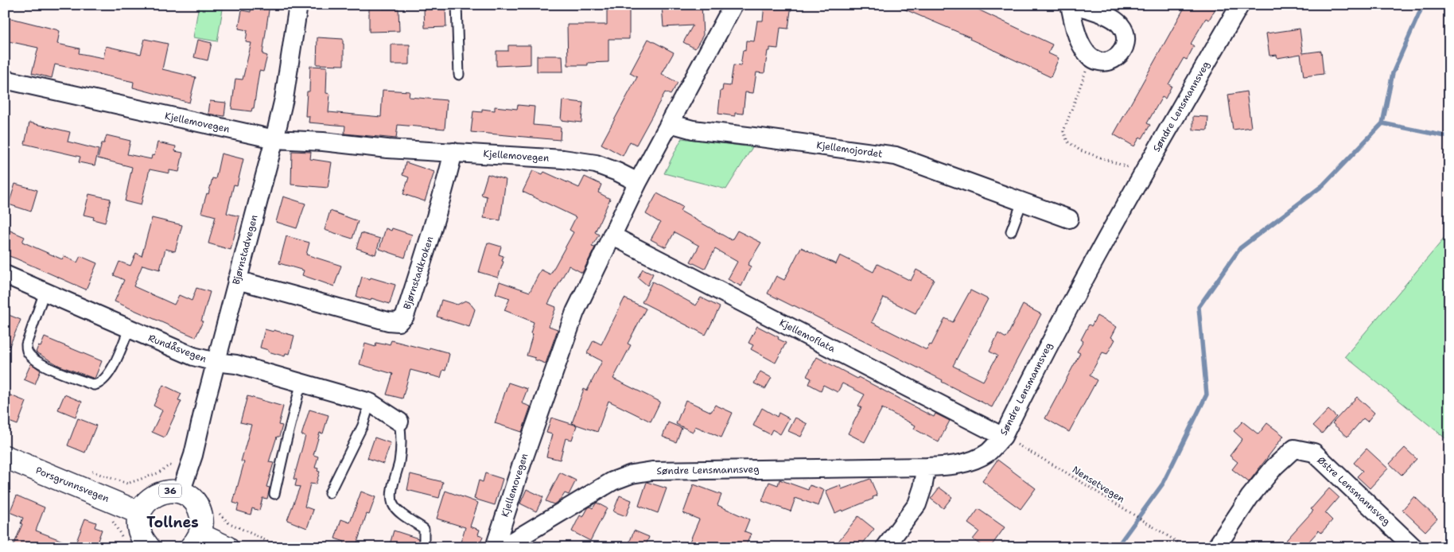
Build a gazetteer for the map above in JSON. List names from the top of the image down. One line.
{"streets":{"highway":["Porsgrunnsvegen","36"],"street":["Søndre Lensmannsveg","Kjellemovegen","Kjellemojordet","Bjørnstadvegen","Bjørnstadkroken","Kjellemoflata","Rundåsvegen","Østre Lensmannsveg"],"path":["Nensetvegen"]},"crossings":[["Søndre Lensmannsveg","Kjellemoflata"],["Søndre Lensmannsveg","Nensetvegen"],["Kjellemovegen","Bjørnstadvegen"],["Kjellemovegen","Bjørnstadkroken"],["Kjellemovegen","Kjellemoflata"],["Bjørnstadvegen","Bjørnstadkroken"],["Bjørnstadvegen","Rundåsvegen"],["Bjørnstadvegen","36"],["Kjellemoflata","Nensetvegen"],["Porsgrunnsvegen","36"]],"districts":["Tollnes"]}
